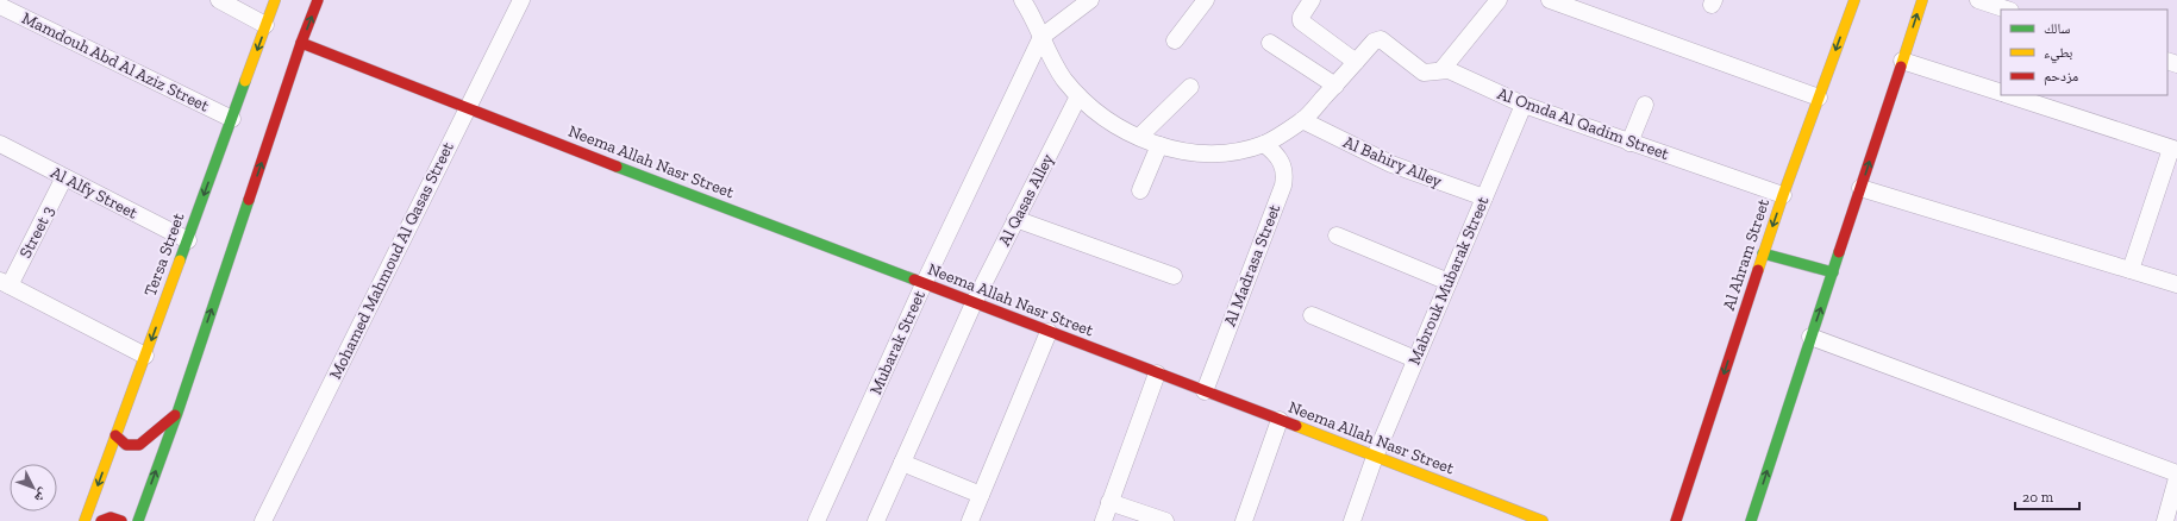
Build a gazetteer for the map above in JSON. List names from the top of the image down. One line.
{"streets":{"main road":["Neema Allah Nasr Street","Tersa Street","Al Ahram Street"],"street":["Mamdouh Abd Al Aziz Street","Al Omda Al Qadim Street","Al Bahiry Alley","Al Alfy Street","Al Qasas Alley","Street 3","Mohamed Mahmoud Al Qasas Street","Al Madrasa Street","Mabrouk Mubarak Street","Mubarak Street"]},"crossings":[["Mamdouh Abd Al Aziz Street","Tersa Street"],["Al Omda Al Qadim Street","Al Bahiry Alley"],["Al Omda Al Qadim Street","Al Qasas Alley"],["Al Omda Al Qadim Street","Al Ahram Street"],["Al Omda Al Qadim Street","Al Madrasa Street"],["Al Omda Al Qadim Street","Mabrouk Mubarak Street"],["Al Omda Al Qadim Street","Mubarak Street"],["Neema Allah Nasr Street","Al Qasas Alley"],["Neema Allah Nasr Street","Mohamed Mahmoud Al Qasas Street"],["Neema Allah Nasr Street","Al Madrasa Street"],["Neema Allah Nasr Street","Mabrouk Mubarak Street"],["Neema Allah Nasr Street","Mubarak Street"],["Al Bahiry Alley","Mabrouk Mubarak Street"],["Al Alfy Street","Street 3"],["Al Alfy Street","Tersa Street"]],"legend":["سالك","بطيء","مزدحم"],"scale_bar":"20 m","north":"bottom right"}
